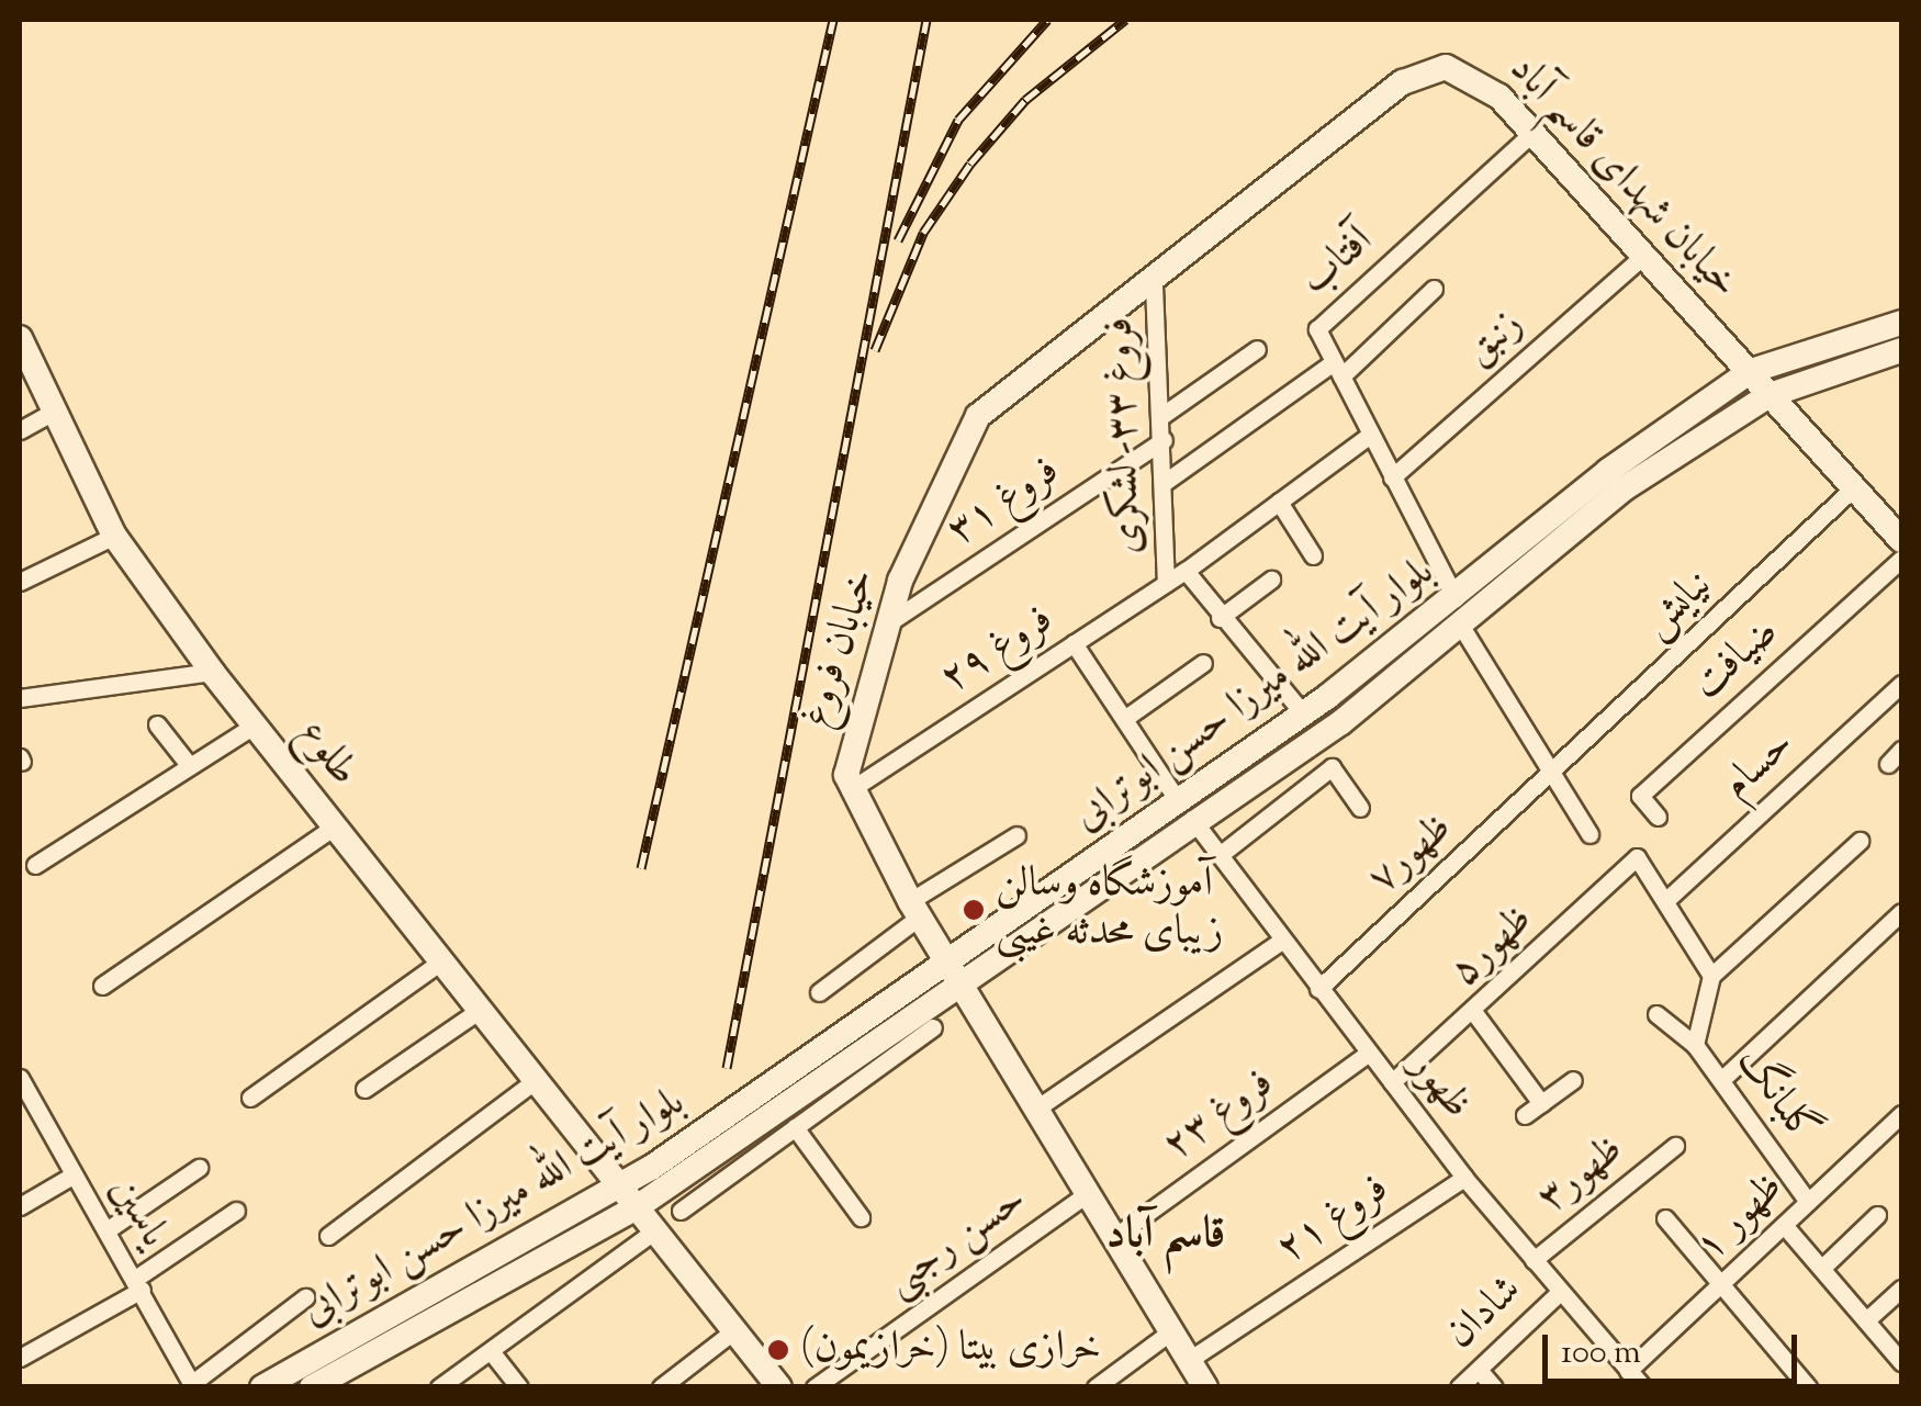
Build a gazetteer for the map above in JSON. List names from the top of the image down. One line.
{"streets":{"main road":["خیابان شهدای قاسم آباد","خیابان فروغ","بلوار آیت الله میرزا حسن ابوترابی","طلوع"],"street":["آفتاب","زنبق","فروغ ۳۳- لشکری","فروغ ۳۱","نيايش","فروغ ۲۹","ضیافت","حسام","ظهور۷","ظهور۵","ظهور","گلبانگ","فروغ ۲۳","ظهور۳","یاسین","ظهور ۱","فروغ ۲۱","حسن رجبی","شادان"]},"crossings":[["خیابان شهدای قاسم آباد","آفتاب"],["خیابان شهدای قاسم آباد","زنبق"],["خیابان شهدای قاسم آباد","خیابان فروغ"],["خیابان شهدای قاسم آباد","بلوار آیت الله میرزا حسن ابوترابی"],["آفتاب","زنبق"],["آفتاب","فروغ ۲۹"],["آفتاب","بلوار آیت الله میرزا حسن ابوترابی"],["فروغ ۳۳- لشکری","فروغ ۳۱"],["فروغ ۳۳- لشکری","خیابان فروغ"],["فروغ ۳۳- لشکری","فروغ ۲۹"],["فروغ ۳۱","خیابان فروغ"],["نيايش","ظهور۷"],["خیابان فروغ","فروغ ۲۹"],["خیابان فروغ","بلوار آیت الله میرزا حسن ابوترابی"],["خیابان فروغ","فروغ ۲۳"],["خیابان فروغ","فروغ ۲۱"],["خیابان فروغ","حسن رجبی"],["فروغ ۲۹","ظهور"],["بلوار آیت الله میرزا حسن ابوترابی","طلوع"],["بلوار آیت الله میرزا حسن ابوترابی","ظهور"],["حسام","ظهور۵"],["ظهور۷","ظهور"],["ظهور۵","ظهور"],["ظهور","فروغ ۲۳"],["ظهور","ظهور۳"],["ظهور","ظهور ۱"],["ظهور","فروغ ۲۱"],["ظهور","شادان"],["گلبانگ","ظهور ۱"]],"districts":["قاسم آباد"],"places":["آموزشگاه وسالن زیبای محدثه غیبی","خرازی بیتا (خرازیمون)"],"scale_bar":"100 m"}
